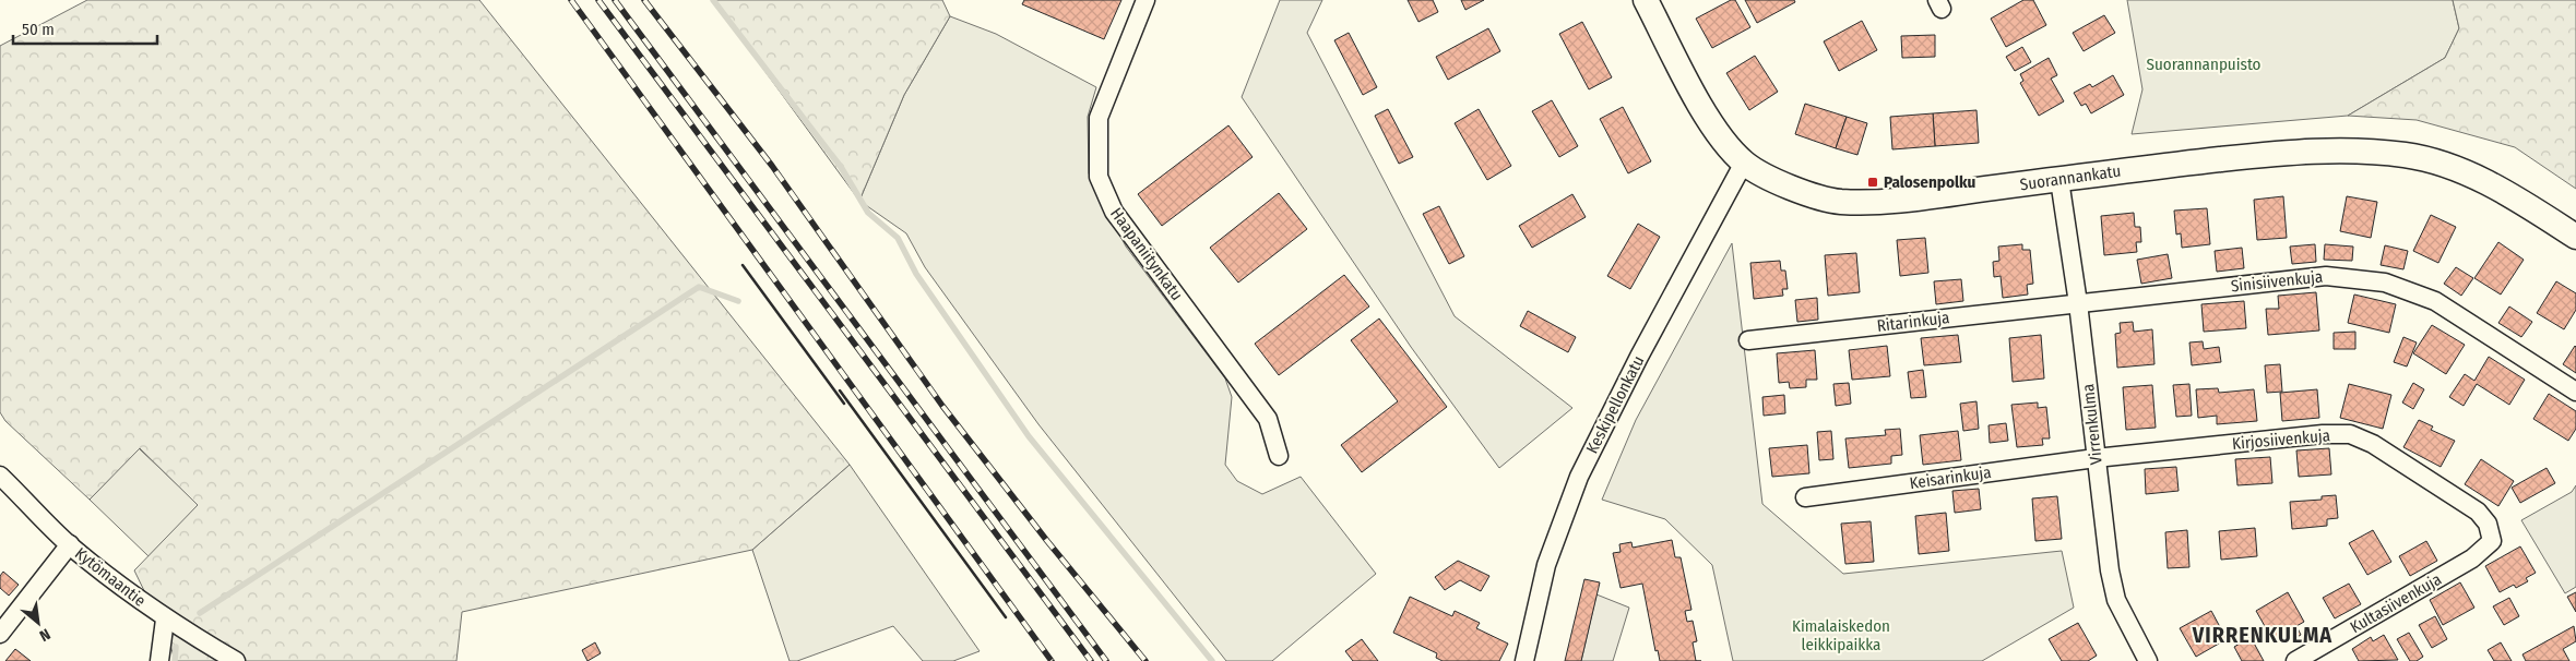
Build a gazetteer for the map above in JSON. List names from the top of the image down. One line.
{"streets":{"street":["Suorannankatu","Haapaniitynkatu","Sinisiivenkuja","Ritarinkuja","Keskipellonkatu","Virrenkulma","Kirjosiivenkuja","Keisarinkuja","Kytömaantie","Kultasiivenkuja"]},"crossings":[["Suorannankatu","Keskipellonkatu"],["Suorannankatu","Virrenkulma"],["Sinisiivenkuja","Ritarinkuja"],["Sinisiivenkuja","Virrenkulma"],["Ritarinkuja","Virrenkulma"],["Virrenkulma","Kirjosiivenkuja"],["Virrenkulma","Keisarinkuja"],["Kirjosiivenkuja","Keisarinkuja"],["Kirjosiivenkuja","Kultasiivenkuja"]],"districts":["VIRRENKULMA"],"parks":["Suorannanpuisto","Kimalaiskedon leikkipaikka"],"places":{"transit":["Palosenpolku"]},"scale_bar":"50 m","north":"bottom right"}
